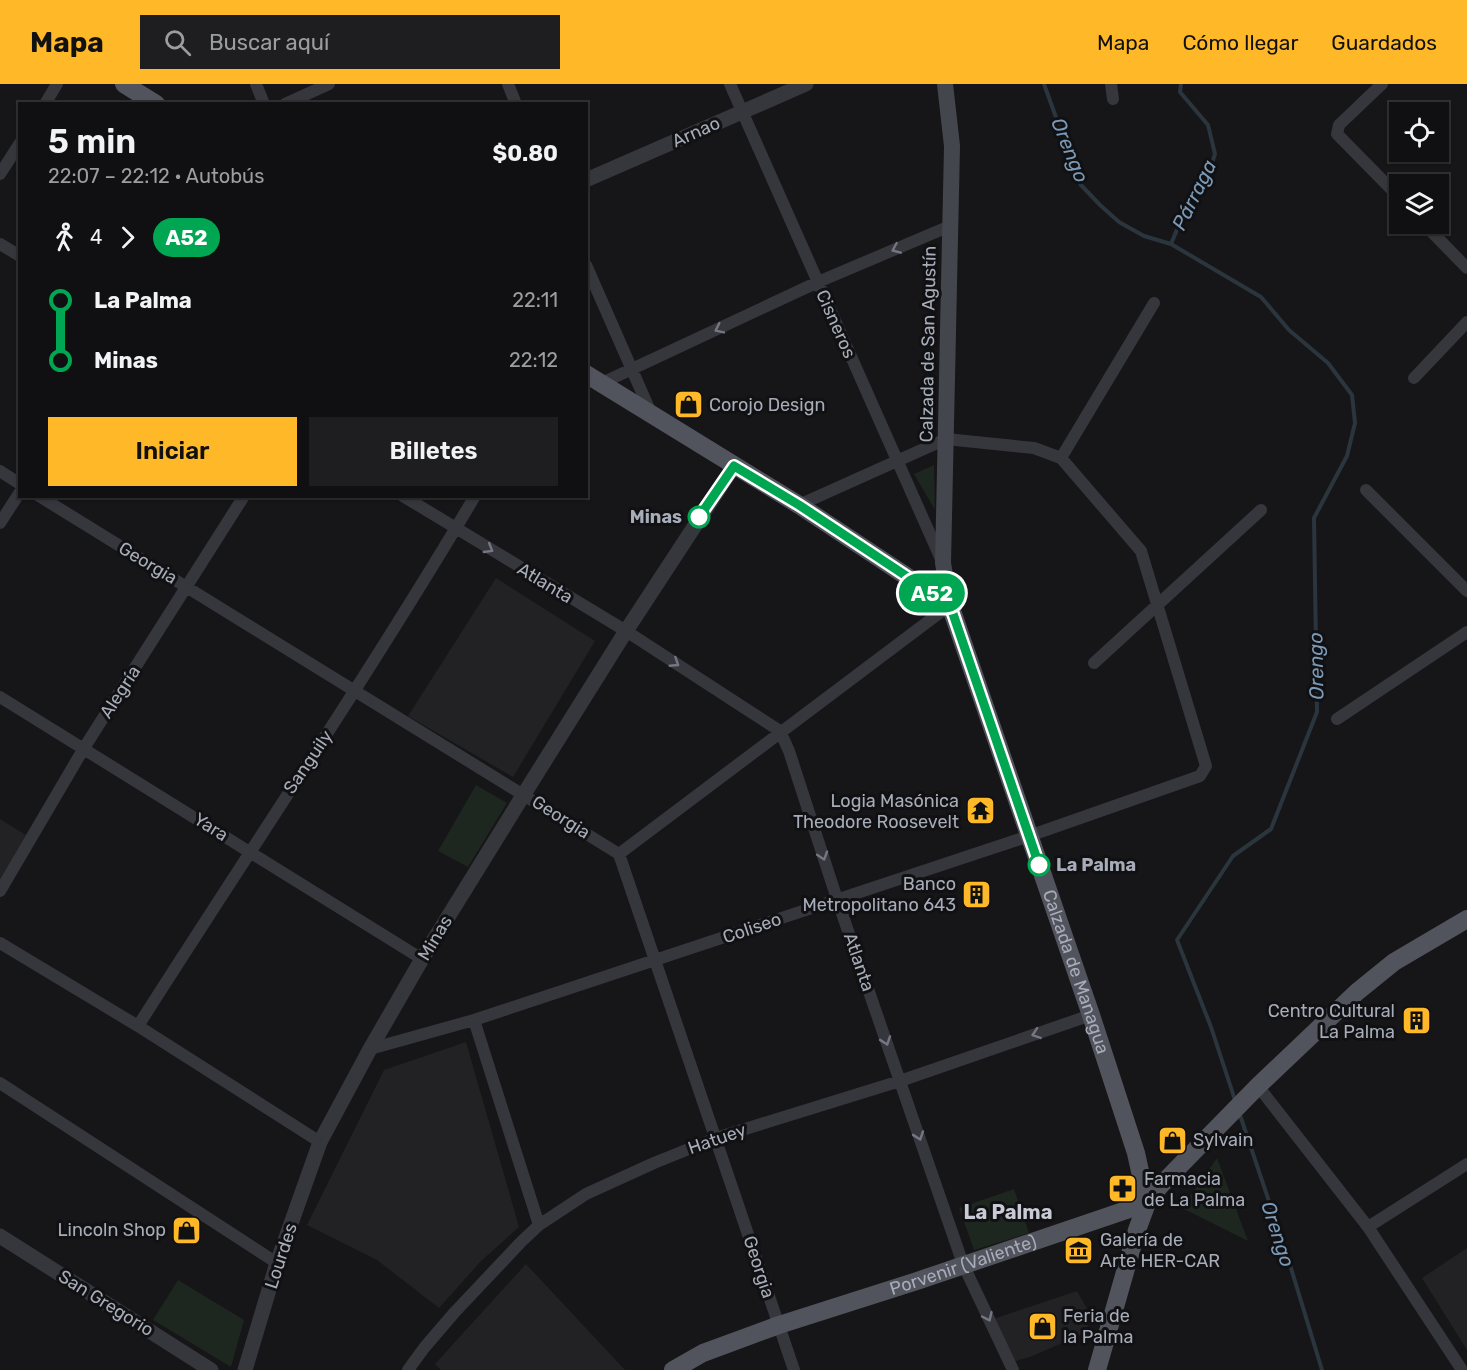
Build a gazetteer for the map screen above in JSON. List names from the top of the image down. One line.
{"streets":{"main road":["Calzada de San Agustín","Calzada de Managua","Porvenir (Valiente)"],"street":["Arnao","Cisneros","Georgia","Atlanta","Alegría","Sanguily","Yara","Coliseo","Minas","Hatuey","Lourdes","San Gregorio"]},"crossings":[["Arnao","Cisneros"],["Cisneros","Calzada de San Agustín"],["Calzada de San Agustín","Calzada de Managua"],["Georgia","Alegría"],["Georgia","Sanguily"],["Georgia","Coliseo"],["Georgia","Minas"],["Georgia","Hatuey"],["Georgia","Porvenir (Valiente)"],["Atlanta","Sanguily"],["Atlanta","Coliseo"],["Atlanta","Minas"],["Atlanta","Hatuey"],["Atlanta","Porvenir (Valiente)"],["Alegría","Yara"],["Sanguily","Yara"],["Yara","Minas"],["Coliseo","Minas"],["Coliseo","Calzada de Managua"],["Minas","Lourdes"],["Calzada de Managua","Hatuey"],["Calzada de Managua","Porvenir (Valiente)"]],"one_way":["Atlanta"],"districts":["La Palma"],"water":["Orengo","Párraga"],"places":{"shop":["Corojo Design","Sylvain","Lincoln Shop","Feria de la Palma"],"other":["Minas","La Palma"],"temple":["Logia Masónica Theodore Roosevelt"],"building":["Banco Metropolitano 643","Centro Cultural La Palma"],"pharmacy":["Farmacia de La Palma"],"museum":["Galería de Arte HER-CAR"]},"lines":["bus line A52"],"page":{"header":"Mapa","search":"Buscar aquí","nav":["Mapa","Cómo llegar","Guardados"],"on_map":"A52","heading":["5 min","22:07 – 22:12 · Autobús","$0.80"],"legs":["4","A52"],"list":[{"name":"La Palma","value":"22:11"},{"name":"Minas","value":"22:12"}],"buttons":["Iniciar","Billetes"]}}
